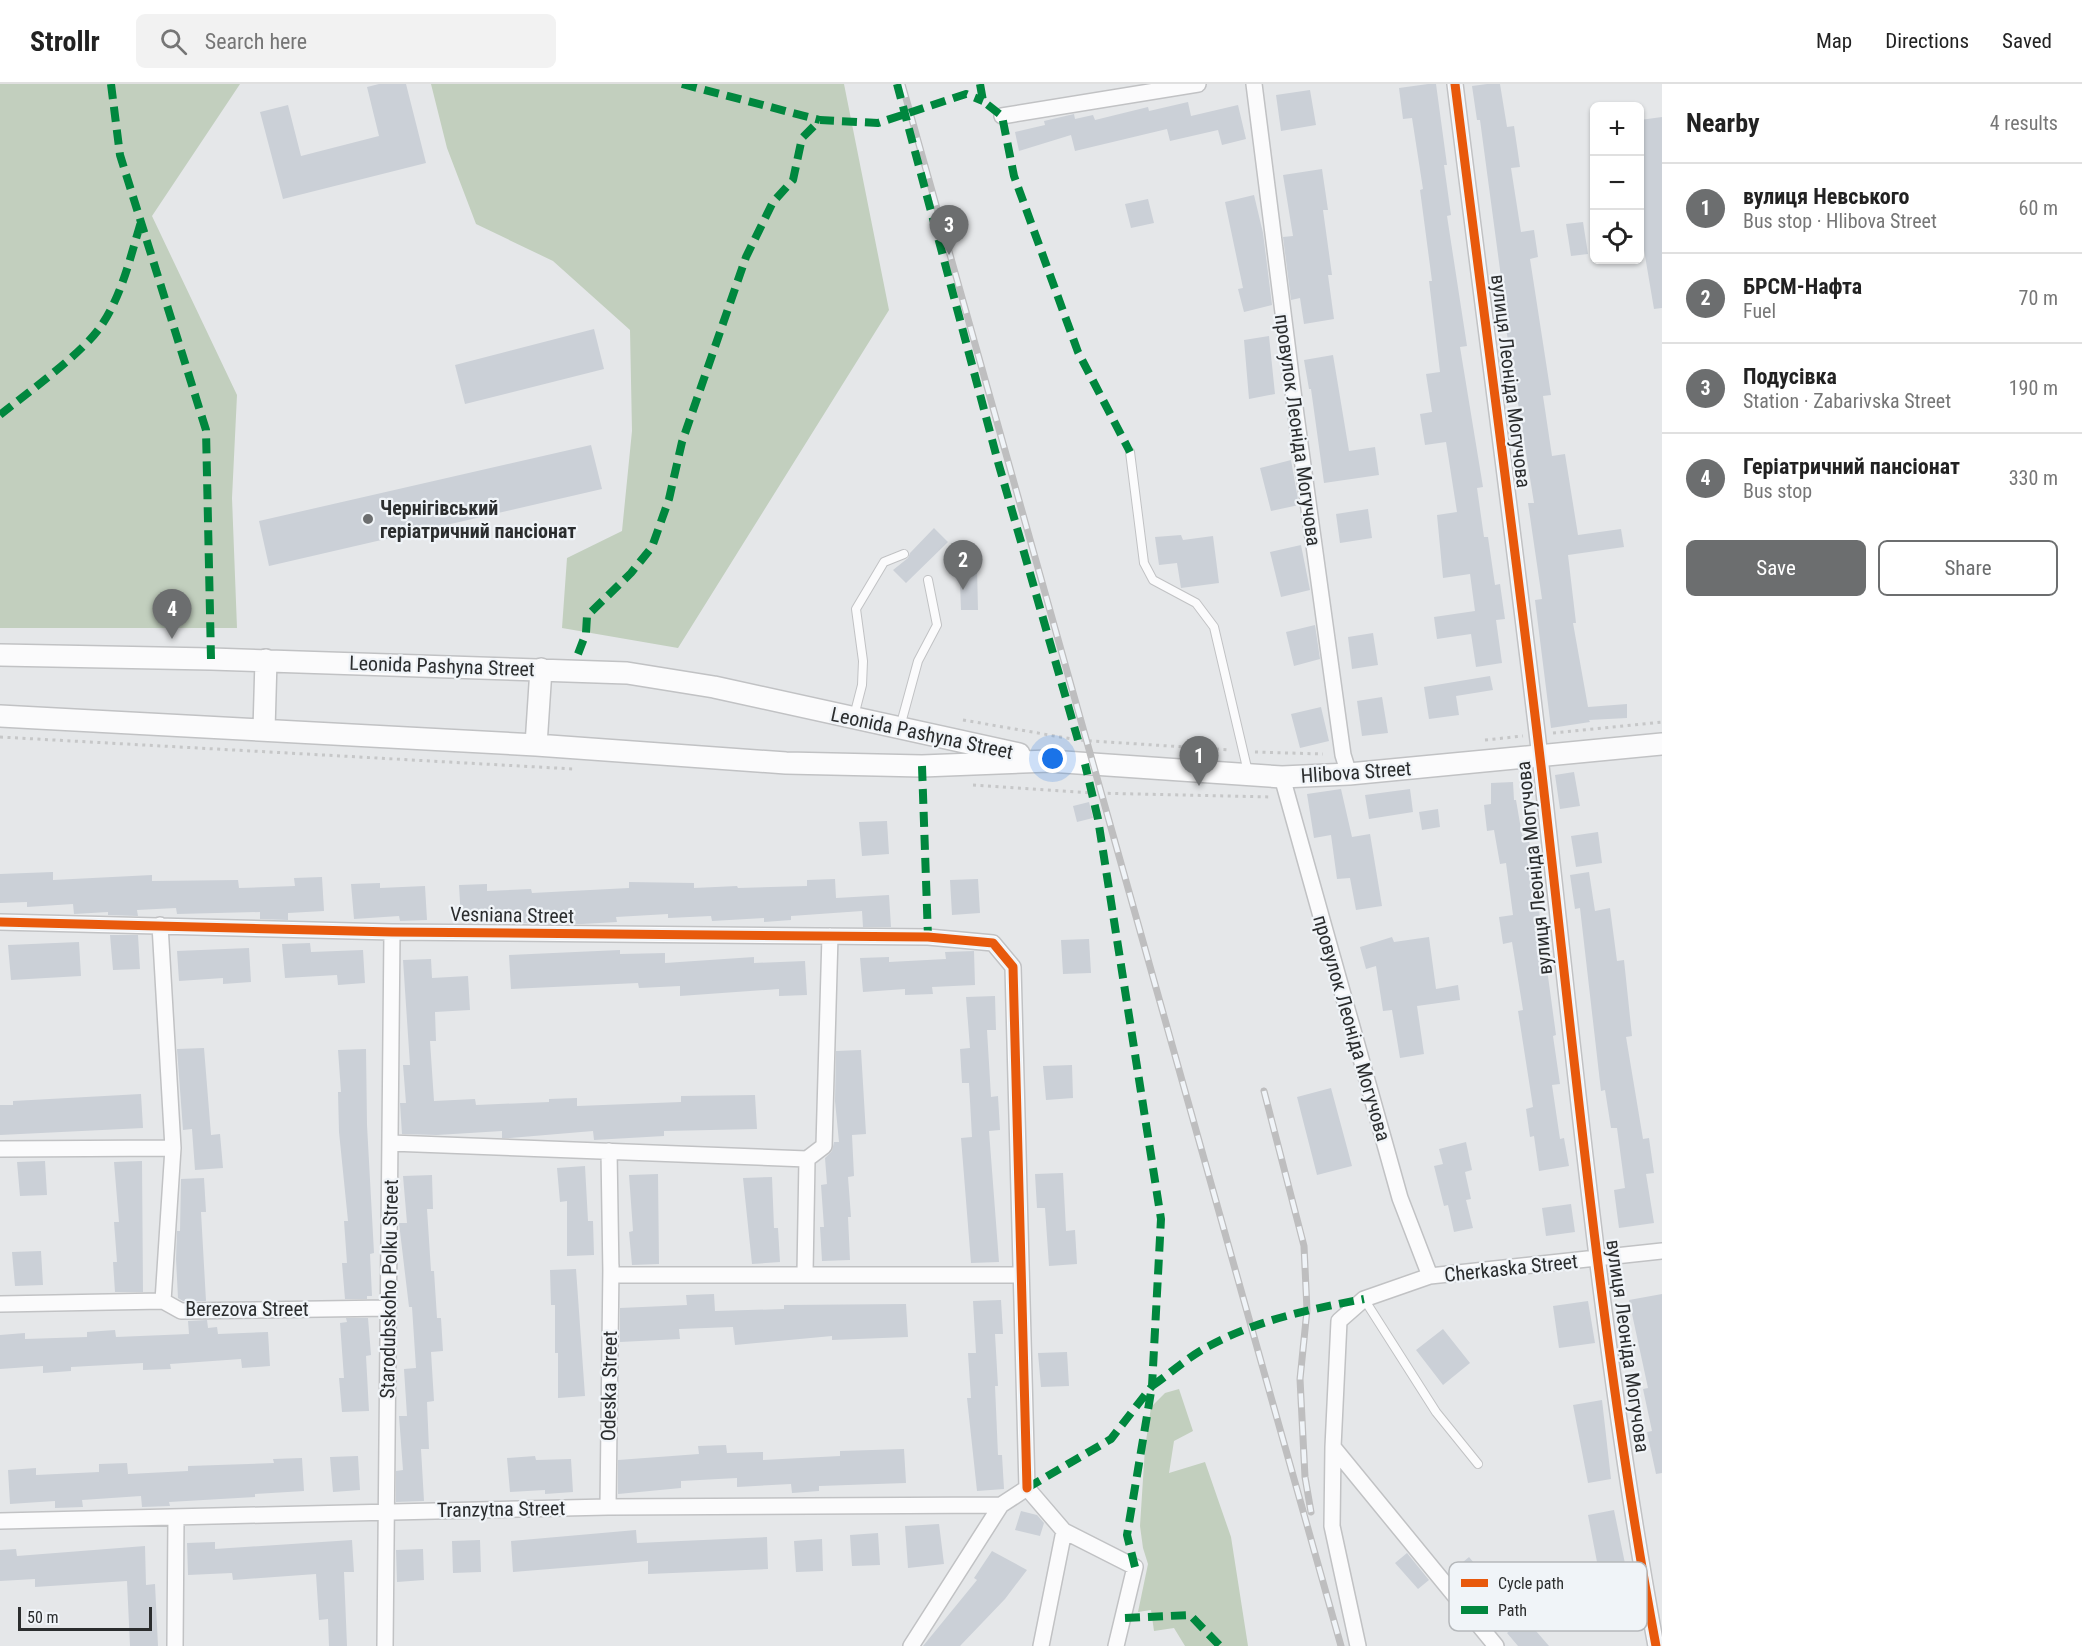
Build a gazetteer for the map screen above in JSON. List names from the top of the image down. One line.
{"streets":{"main road":["Leonida Pashyna Street","Hlibova Street"],"street":["вулиця Леоніда Могучова","провулок Леоніда Могучова","Vesniana Street","Cherkaska Street","Starodubskoho Polku Street","Berezova Street","Odeska Street","Tranzytna Street"]},"crossings":[["вулиця Леоніда Могучова","Hlibova Street"],["вулиця Леоніда Могучова","Cherkaska Street"],["провулок Леоніда Могучова","Hlibova Street"],["провулок Леоніда Могучова","Cherkaska Street"],["Leonida Pashyna Street","Hlibova Street"],["Vesniana Street","Starodubskoho Polku Street"],["Starodubskoho Polku Street","Berezova Street"],["Starodubskoho Polku Street","Tranzytna Street"],["Odeska Street","Tranzytna Street"]],"places":["Чернігівський геріатричний пансіонат"],"legend":["Cycle path","Path"],"scale_bar":"50 m","page":{"header":"Strollr","search":"Search here","nav":["Map","Directions","Saved"],"heading":["Nearby","4 results"],"map_buttons":["+","−"],"list":[{"mark":"1","name":"вулиця Невського","note":"Bus stop · Hlibova Street","value":"60 m"},{"mark":"2","name":"БРСМ-Нафта","note":"Fuel","value":"70 m"},{"mark":"3","name":"Подусівка","note":"Station · Zabarivska Street","value":"190 m"},{"mark":"4","name":"Геріатричний пансіонат","note":"Bus stop","value":"330 m"}],"pins":["3","2","4","1"],"buttons":["Save","Share"],"scale":"50 m"}}
